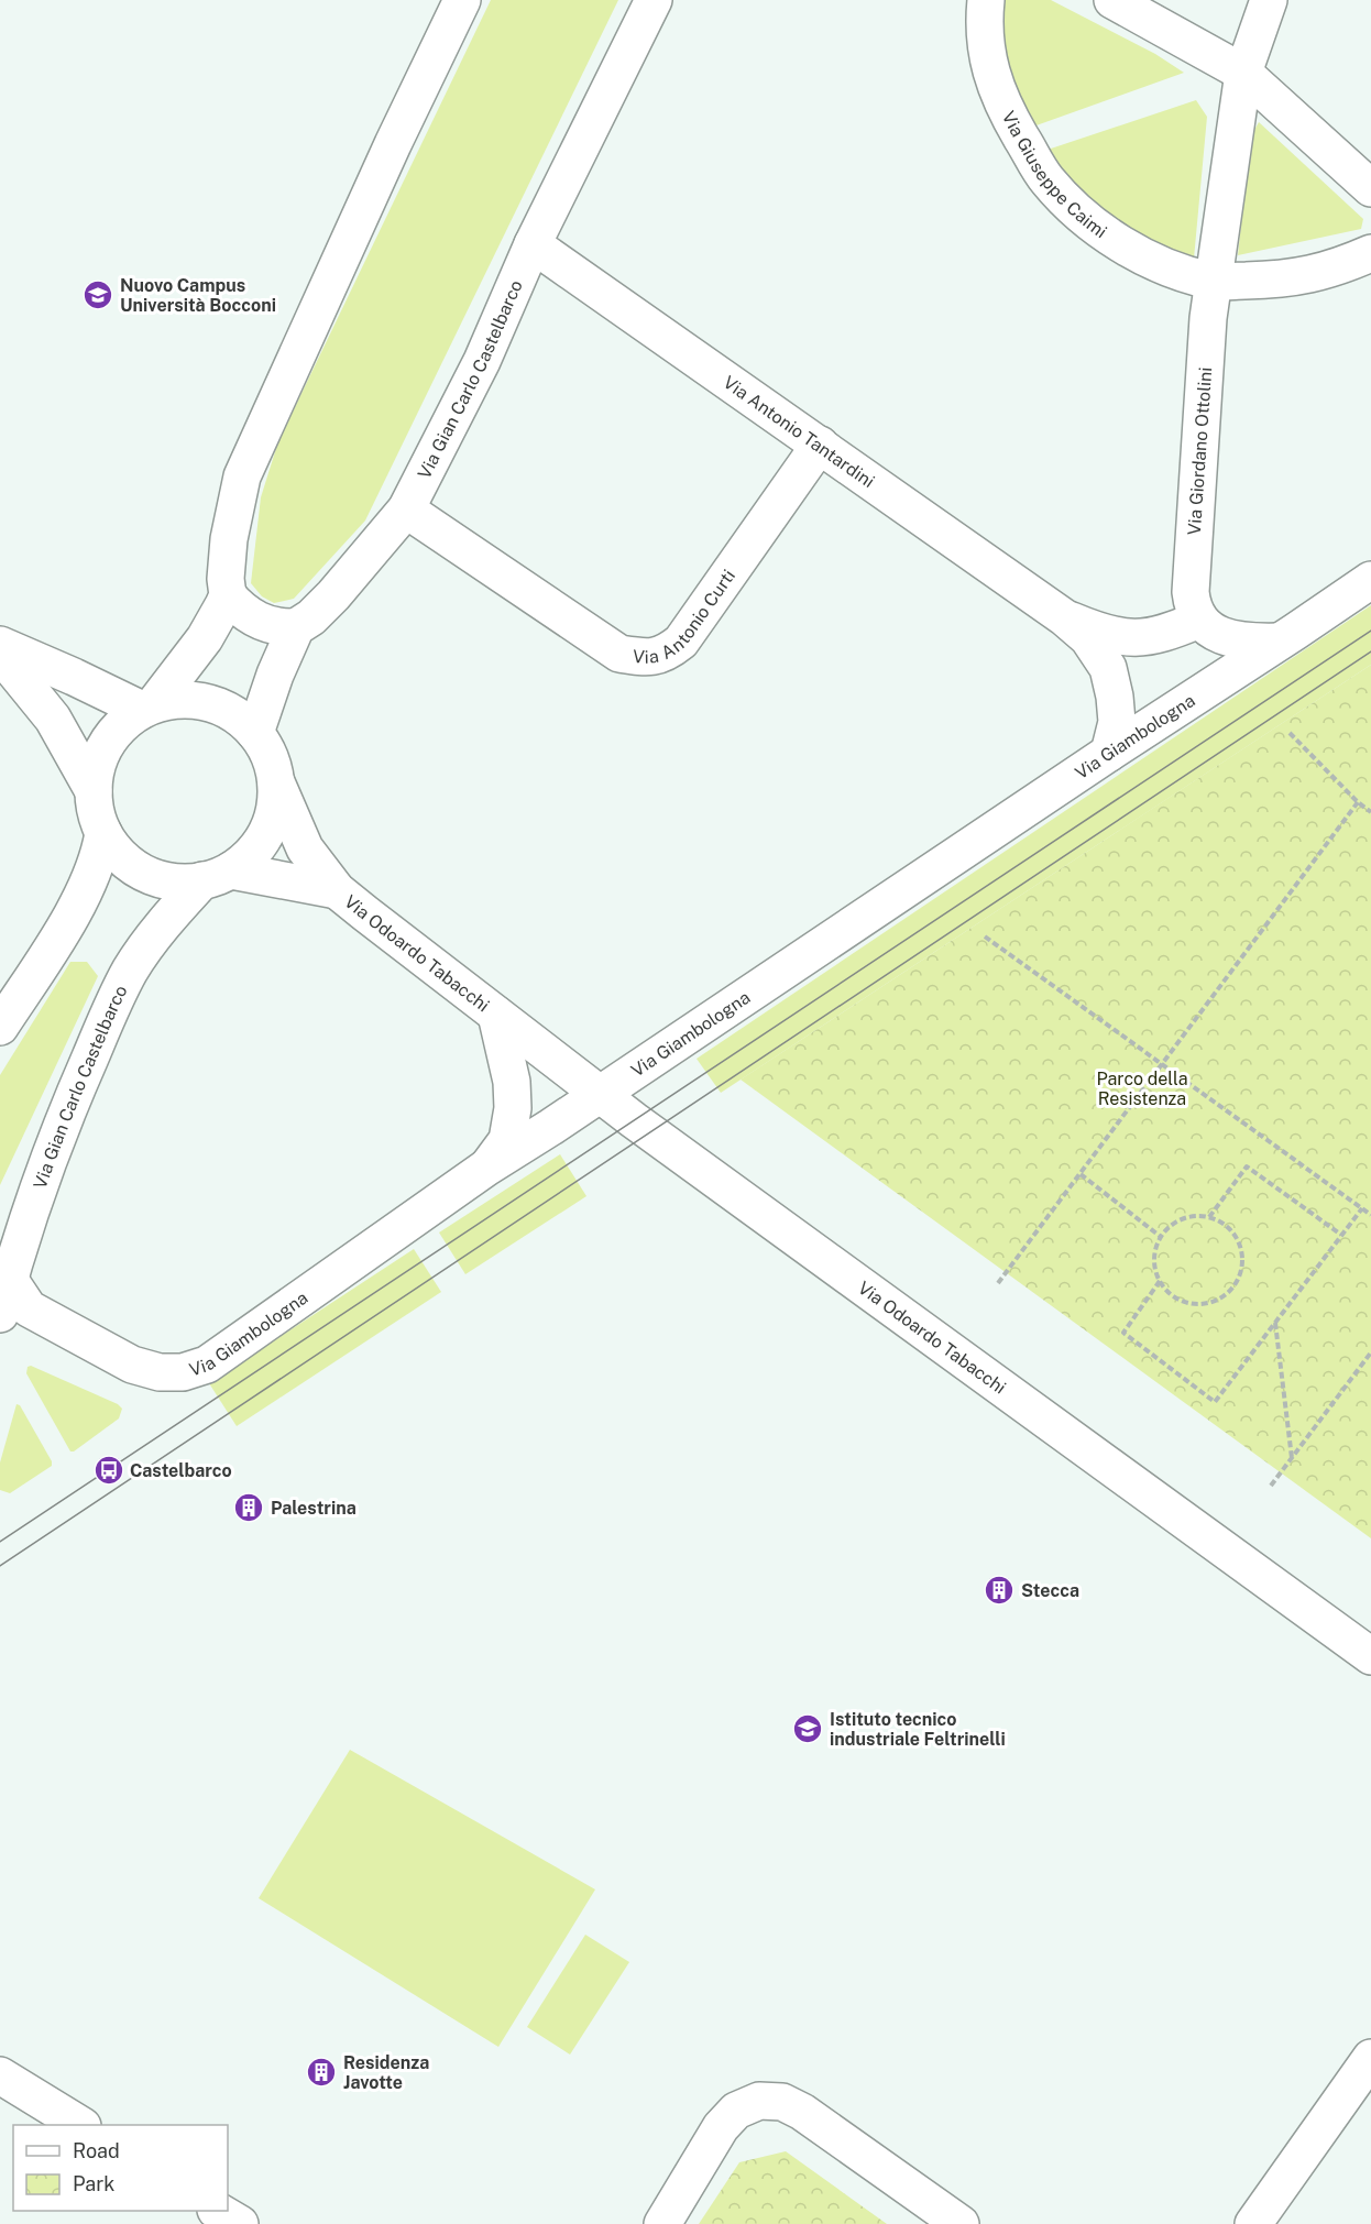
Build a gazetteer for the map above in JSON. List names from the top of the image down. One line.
{"streets":{"street":["Via Giuseppe Caimi","Via Gian Carlo Castelbarco","Via Antonio Tantardini","Via Giordano Ottolini","Via Antonio Curti","Via Giambologna","Via Odoardo Tabacchi"]},"crossings":[["Via Giuseppe Caimi","Via Giordano Ottolini"],["Via Gian Carlo Castelbarco","Via Antonio Tantardini"],["Via Gian Carlo Castelbarco","Via Antonio Curti"],["Via Gian Carlo Castelbarco","Via Giambologna"],["Via Gian Carlo Castelbarco","Via Odoardo Tabacchi"],["Via Antonio Tantardini","Via Giordano Ottolini"],["Via Antonio Tantardini","Via Antonio Curti"],["Via Antonio Tantardini","Via Giambologna"],["Via Giambologna","Via Odoardo Tabacchi"]],"parks":["Parco della Resistenza"],"places":{"school or university":["Nuovo Campus Università Bocconi","Istituto tecnico industriale Feltrinelli"],"bus stop":["Castelbarco"],"building":["Palestrina","Stecca","Residenza Javotte"]},"legend":["Road","Park"]}
